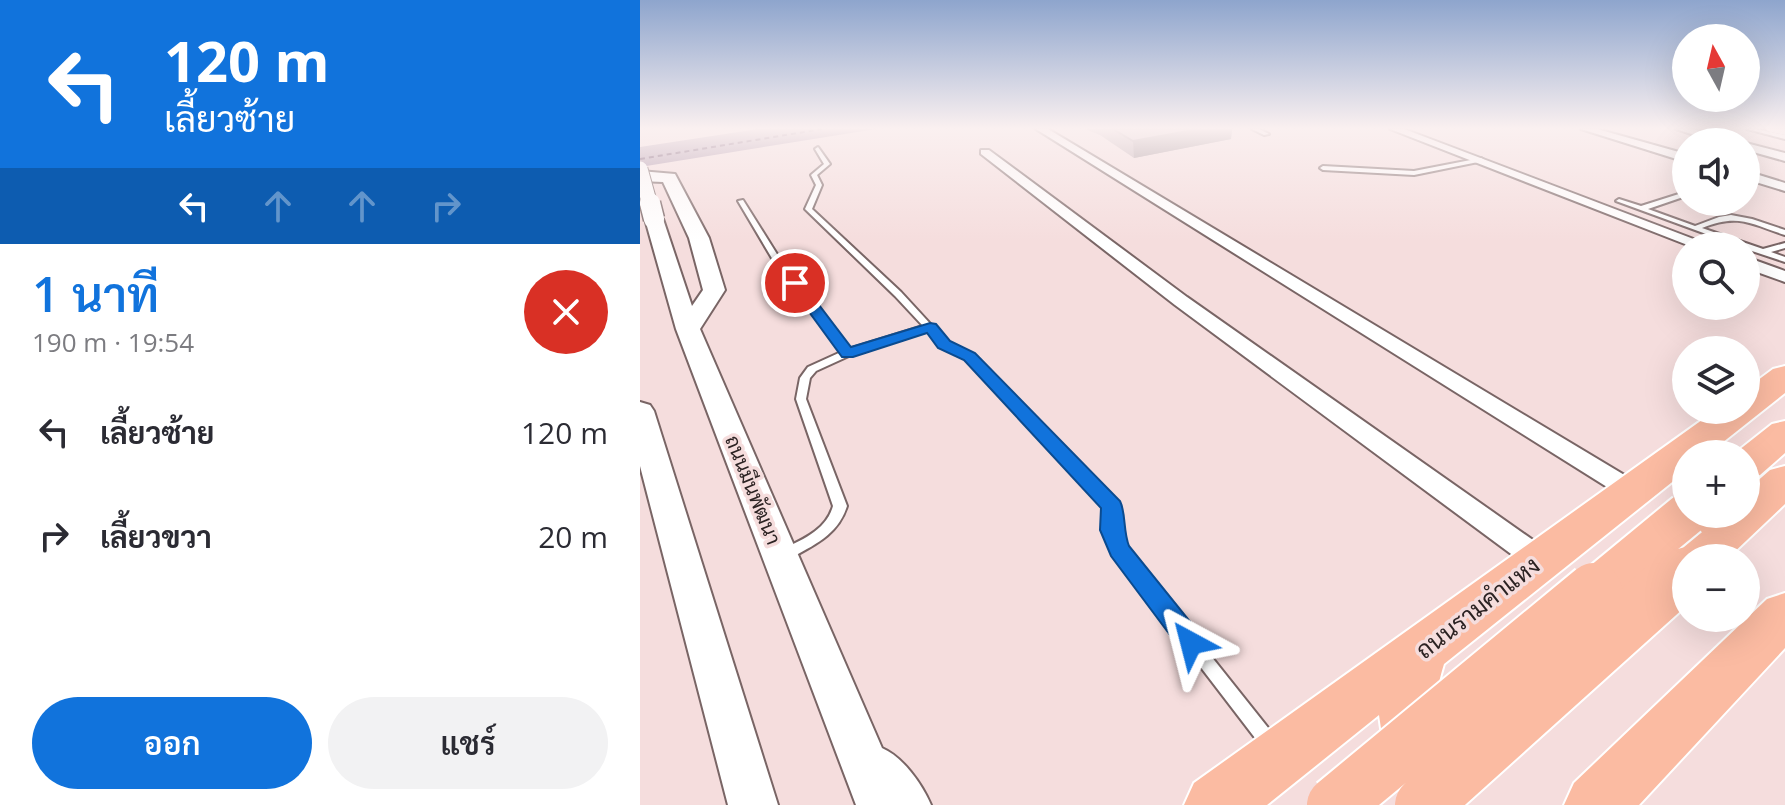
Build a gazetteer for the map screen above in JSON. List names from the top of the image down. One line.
{"streets":{"main road":["ถนนรามคำแหง"],"street":["ถนนมีนพัฒนา"]},"north":"top","page":{"turn":["120 m","เลี้ยวซ้าย"],"map_buttons":["+","−"],"heading":["1 นาที","190 m · 19:54"],"list":[{"name":"เลี้ยวซ้าย","value":"120 m"},{"name":"เลี้ยวขวา","value":"20 m"}],"buttons":["ออก","แชร์"]}}
